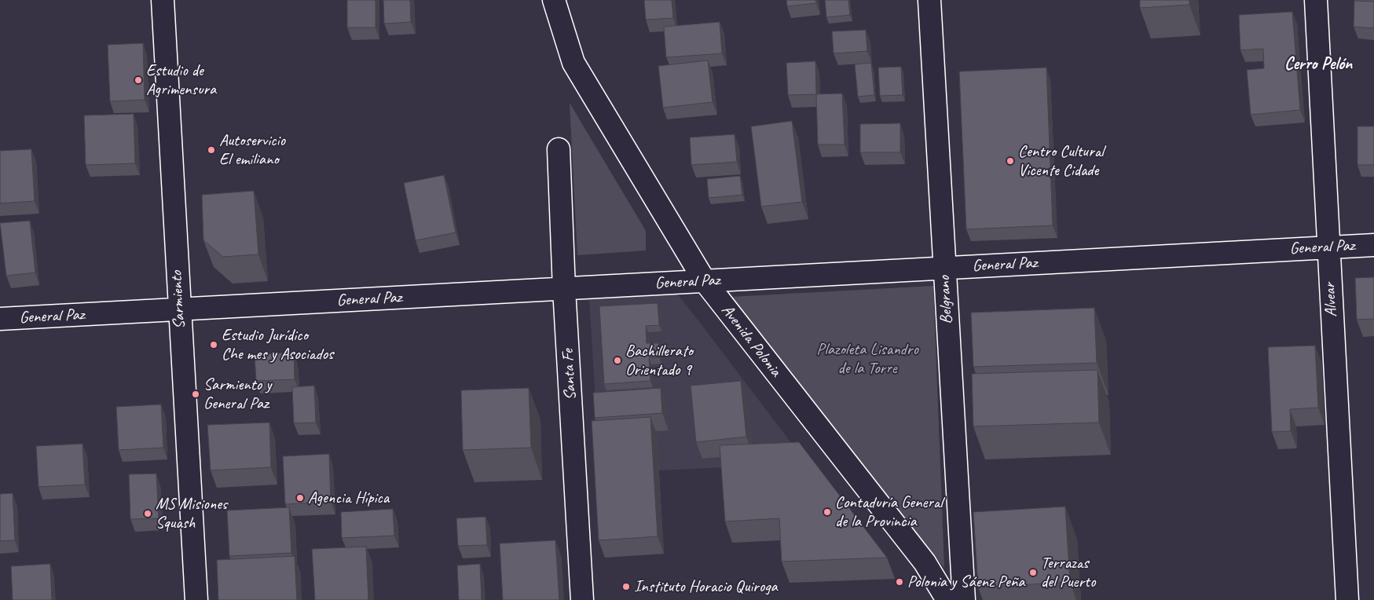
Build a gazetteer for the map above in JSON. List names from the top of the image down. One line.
{"streets":{"street":["General Paz","Sarmiento","Belgrano","Alvear","Avenida Polonia","Santa Fe"]},"crossings":[["General Paz","Sarmiento"],["General Paz","Belgrano"],["General Paz","Alvear"],["General Paz","Avenida Polonia"],["General Paz","Santa Fe"]],"districts":["Cerro Pelón"],"parks":["Plazoleta Lisandro de la Torre"],"places":["Estudio de Agrimensura","Autoservicio El emiliano","Centro Cultural Vicente Cidade","Estudio Jurídico Che mes y Asociados","Bachillerato Orientado 9","Sarmiento y General Paz","Agencia Hípica","Contaduría General de la Provincia","MS Misiones Squash","Terrazas del Puerto","Polonia y Sáenz Peña","Instituto Horacio Quiroga"]}
